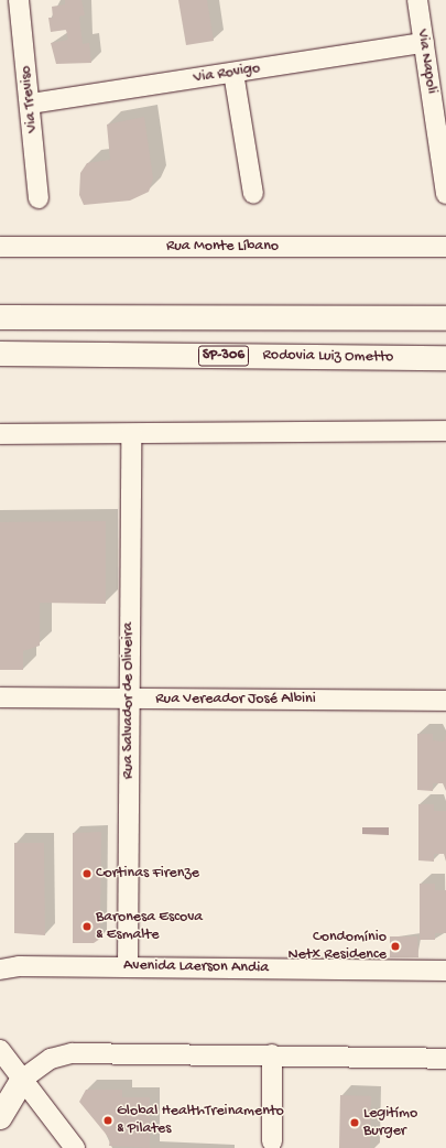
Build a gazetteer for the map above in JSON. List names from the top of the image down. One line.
{"streets":{"main road":["SP-306","Rodovia Luiz Ometto"],"street":["Via Napoli","Via Rovigo","Via Treviso","Rua Monte Líbano","Rua Vereador José Albini","Rua Salvador de Oliveira","Avenida Laerson Andia"]},"crossings":[["Via Napoli","Via Rovigo"],["Via Rovigo","Via Treviso"],["Rua Vereador José Albini","Rua Salvador de Oliveira"],["Rua Salvador de Oliveira","Avenida Laerson Andia"]],"places":["Cortinas Firenze","Baronesa Escova & Esmalte","Condomínio Netx Residence","Global HealthTreinamento & Pilates","Legitímo Burger"]}
